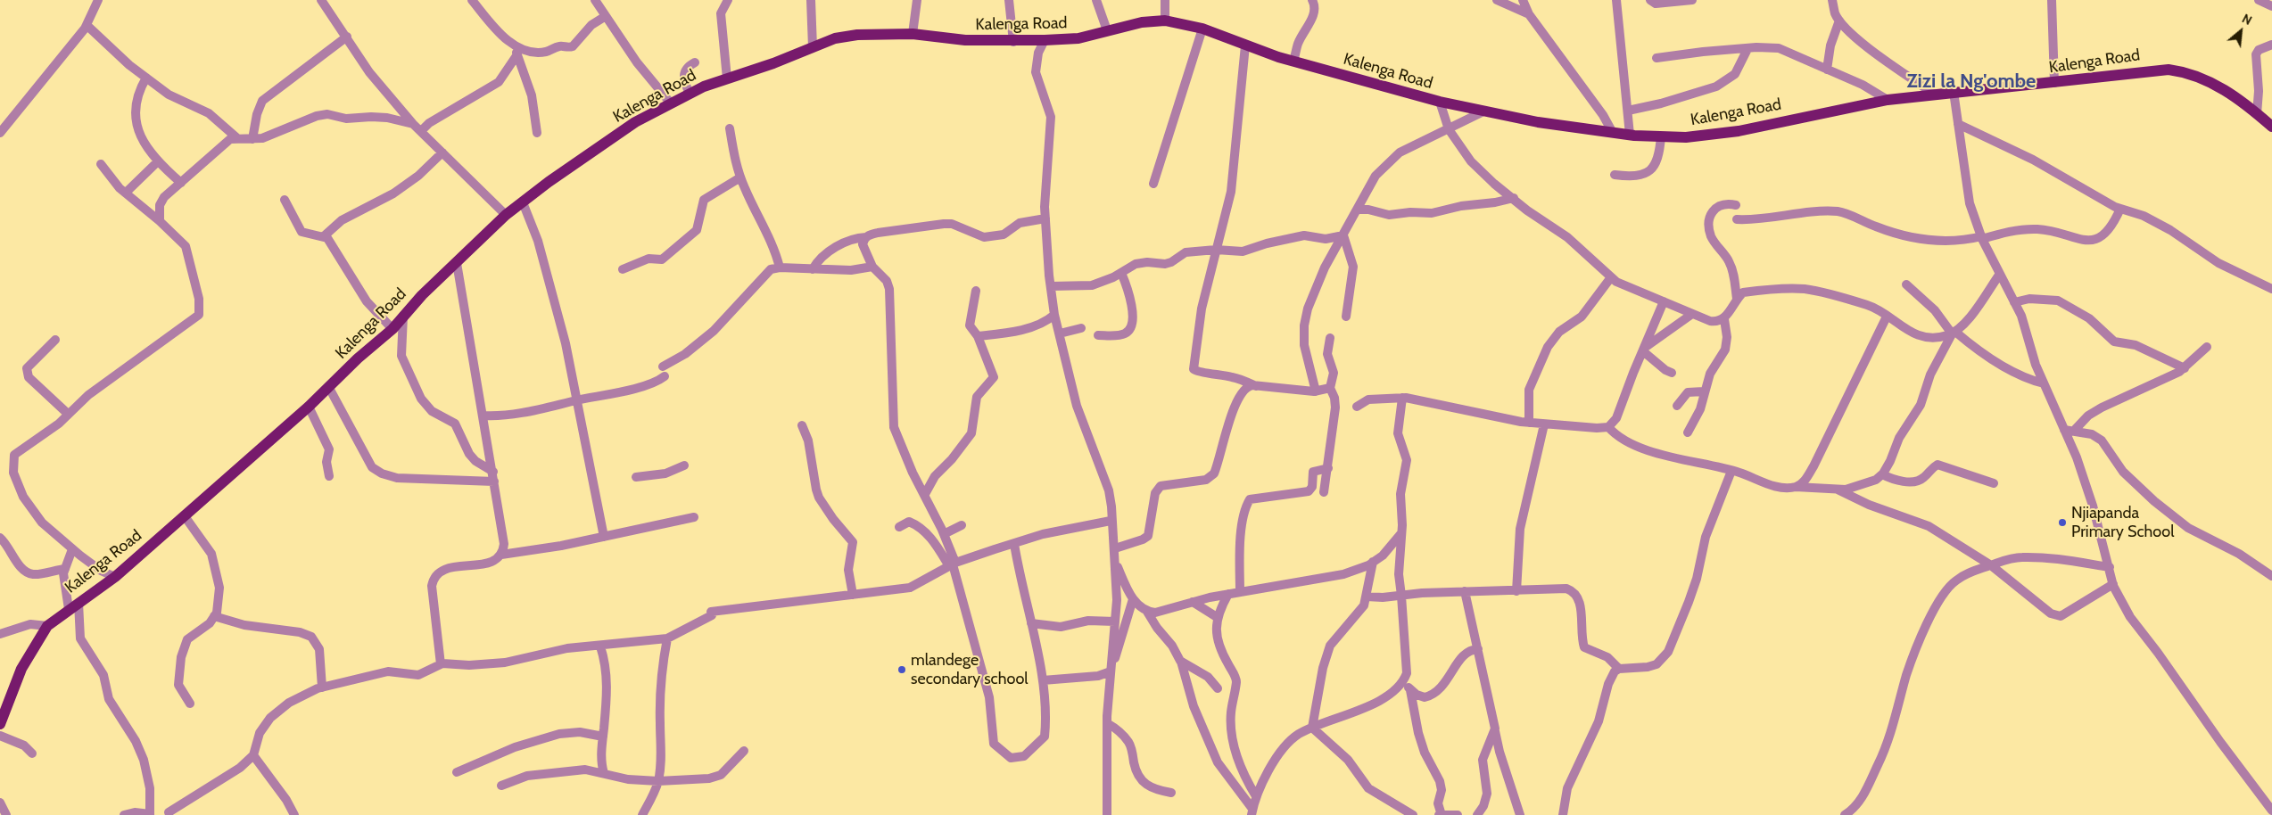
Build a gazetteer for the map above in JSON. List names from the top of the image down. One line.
{"streets":{"main road":["Kalenga Road"]},"districts":["Zizi la Ng'ombe"],"places":["Njiapanda Primary School","mlandege secondary school"],"north":"top right"}
